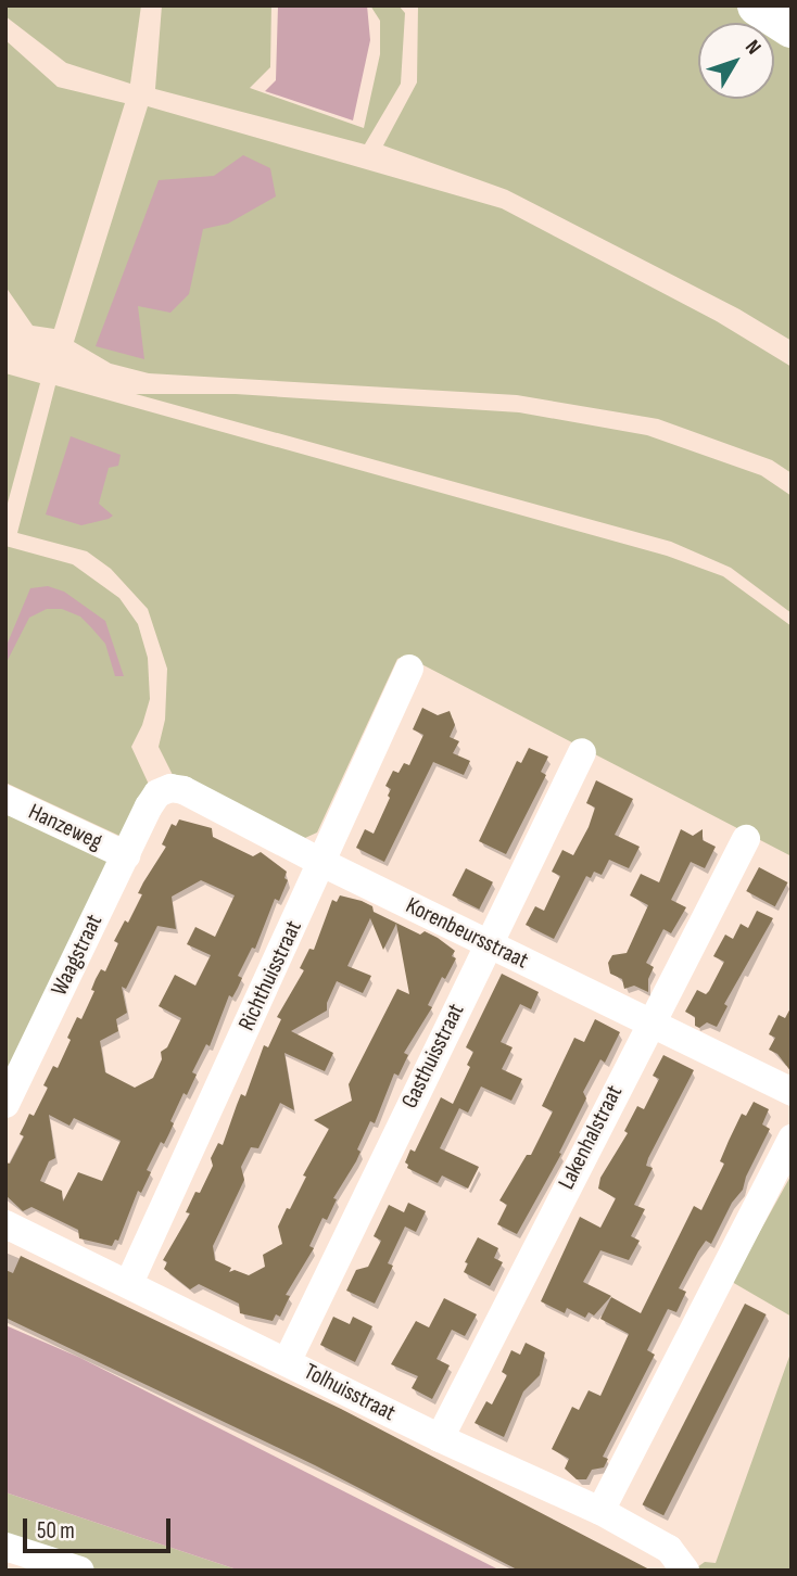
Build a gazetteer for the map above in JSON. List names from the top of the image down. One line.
{"streets":{"street":["Hanzeweg","Korenbeursstraat","Waagstraat","Richthuisstraat","Gasthuisstraat","Lakenhalstraat","Tolhuisstraat"]},"crossings":[["Hanzeweg","Waagstraat"],["Korenbeursstraat","Waagstraat"],["Korenbeursstraat","Richthuisstraat"],["Korenbeursstraat","Gasthuisstraat"],["Korenbeursstraat","Lakenhalstraat"],["Richthuisstraat","Tolhuisstraat"],["Gasthuisstraat","Tolhuisstraat"],["Lakenhalstraat","Tolhuisstraat"]],"scale_bar":"50 m","north":"top right"}
